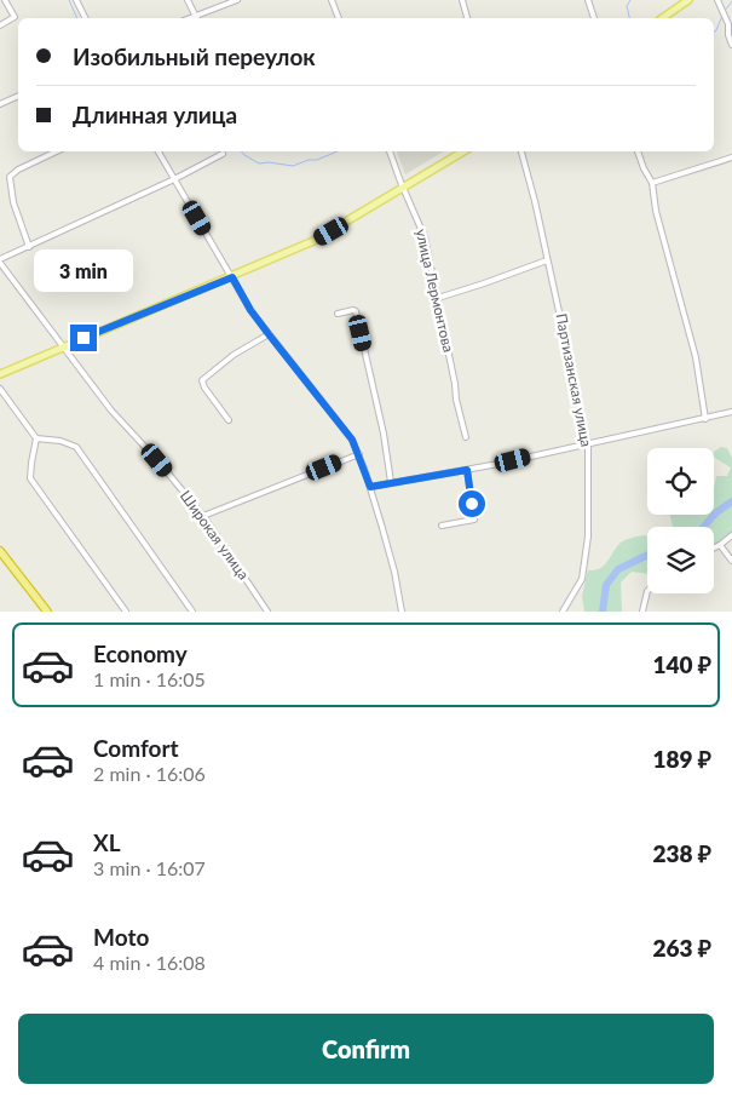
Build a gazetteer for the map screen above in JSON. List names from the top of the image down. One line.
{"streets":{"street":["улица Лермонтова","Партизанская улица","Широкая улица"]},"page":{"banner":["Изобильный переулок","Длинная улица"],"bubble":"3 min","list":[{"name":"Economy","note":"1 min · 16:05","value":"140 ₽"},{"name":"Comfort","note":"2 min · 16:06","value":"189 ₽"},{"name":"XL","note":"3 min · 16:07","value":"238 ₽"},{"name":"Moto","note":"4 min · 16:08","value":"263 ₽"}],"buttons":"Confirm"}}
